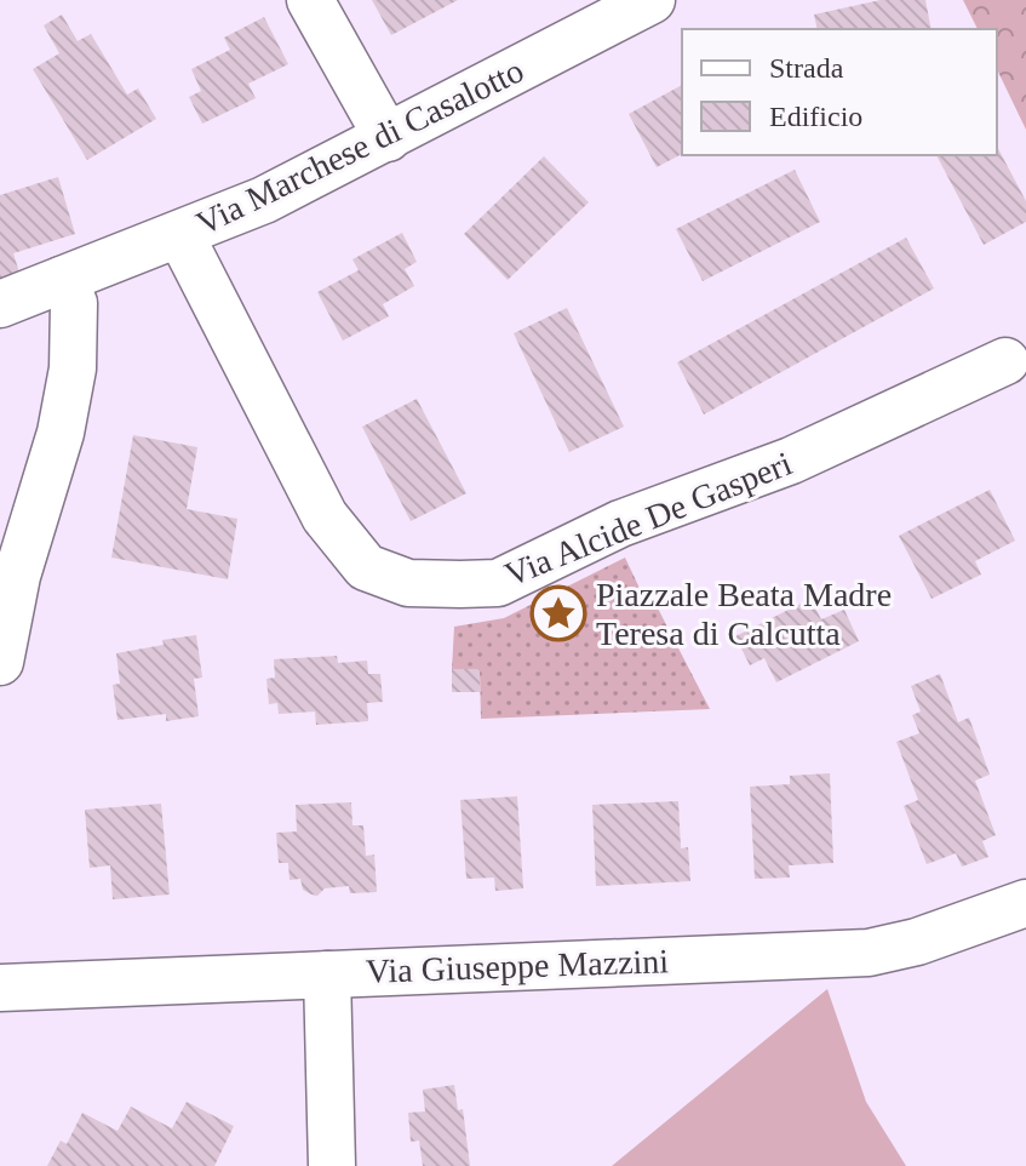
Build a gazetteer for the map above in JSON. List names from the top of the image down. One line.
{"streets":{"street":["Via Marchese di Casalotto","Via Alcide De Gasperi","Via Giuseppe Mazzini"]},"crossings":[["Via Marchese di Casalotto","Via Alcide De Gasperi"]],"places":{"place":["Piazzale Beata Madre Teresa di Calcutta"]},"legend":["Strada","Edificio"]}
